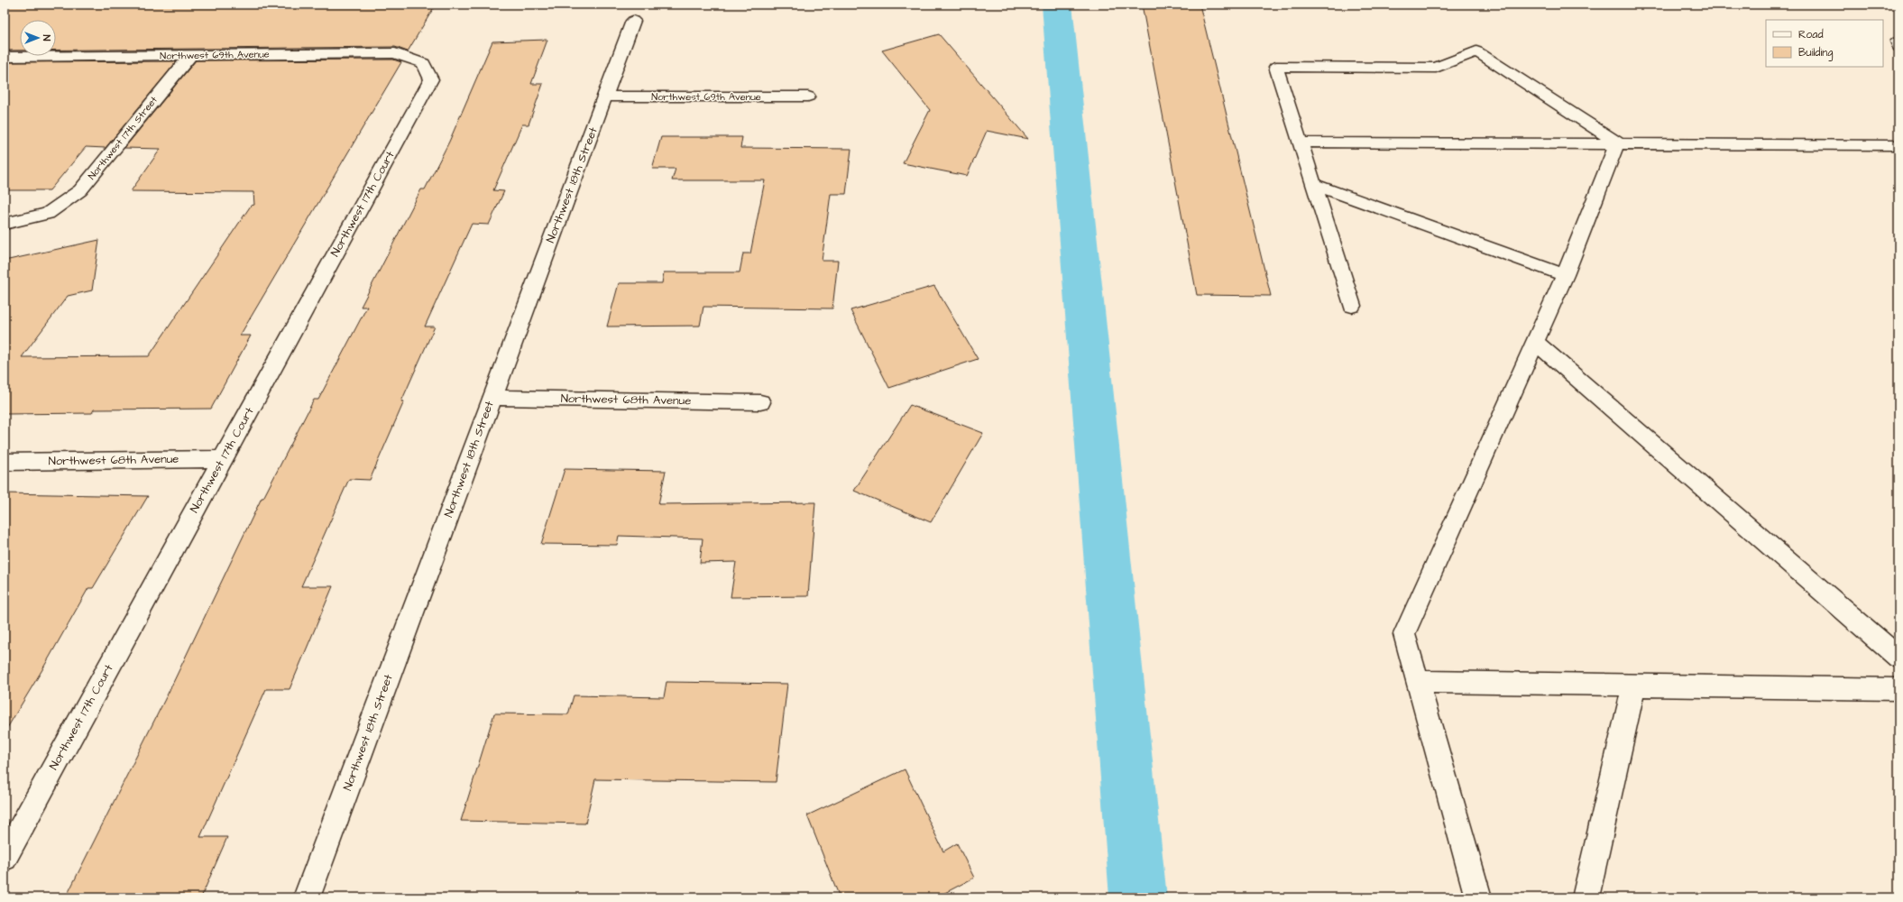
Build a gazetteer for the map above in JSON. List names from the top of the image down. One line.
{"streets":{"street":["Northwest 69th Avenue","Northwest 17th Street","Northwest 18th Street","Northwest 17th Court","Northwest 68th Avenue"]},"crossings":[["Northwest 69th Avenue","Northwest 17th Street"],["Northwest 69th Avenue","Northwest 18th Street"],["Northwest 69th Avenue","Northwest 17th Court"],["Northwest 18th Street","Northwest 68th Avenue"],["Northwest 17th Court","Northwest 68th Avenue"]],"legend":["Road","Building"],"north":"right"}
